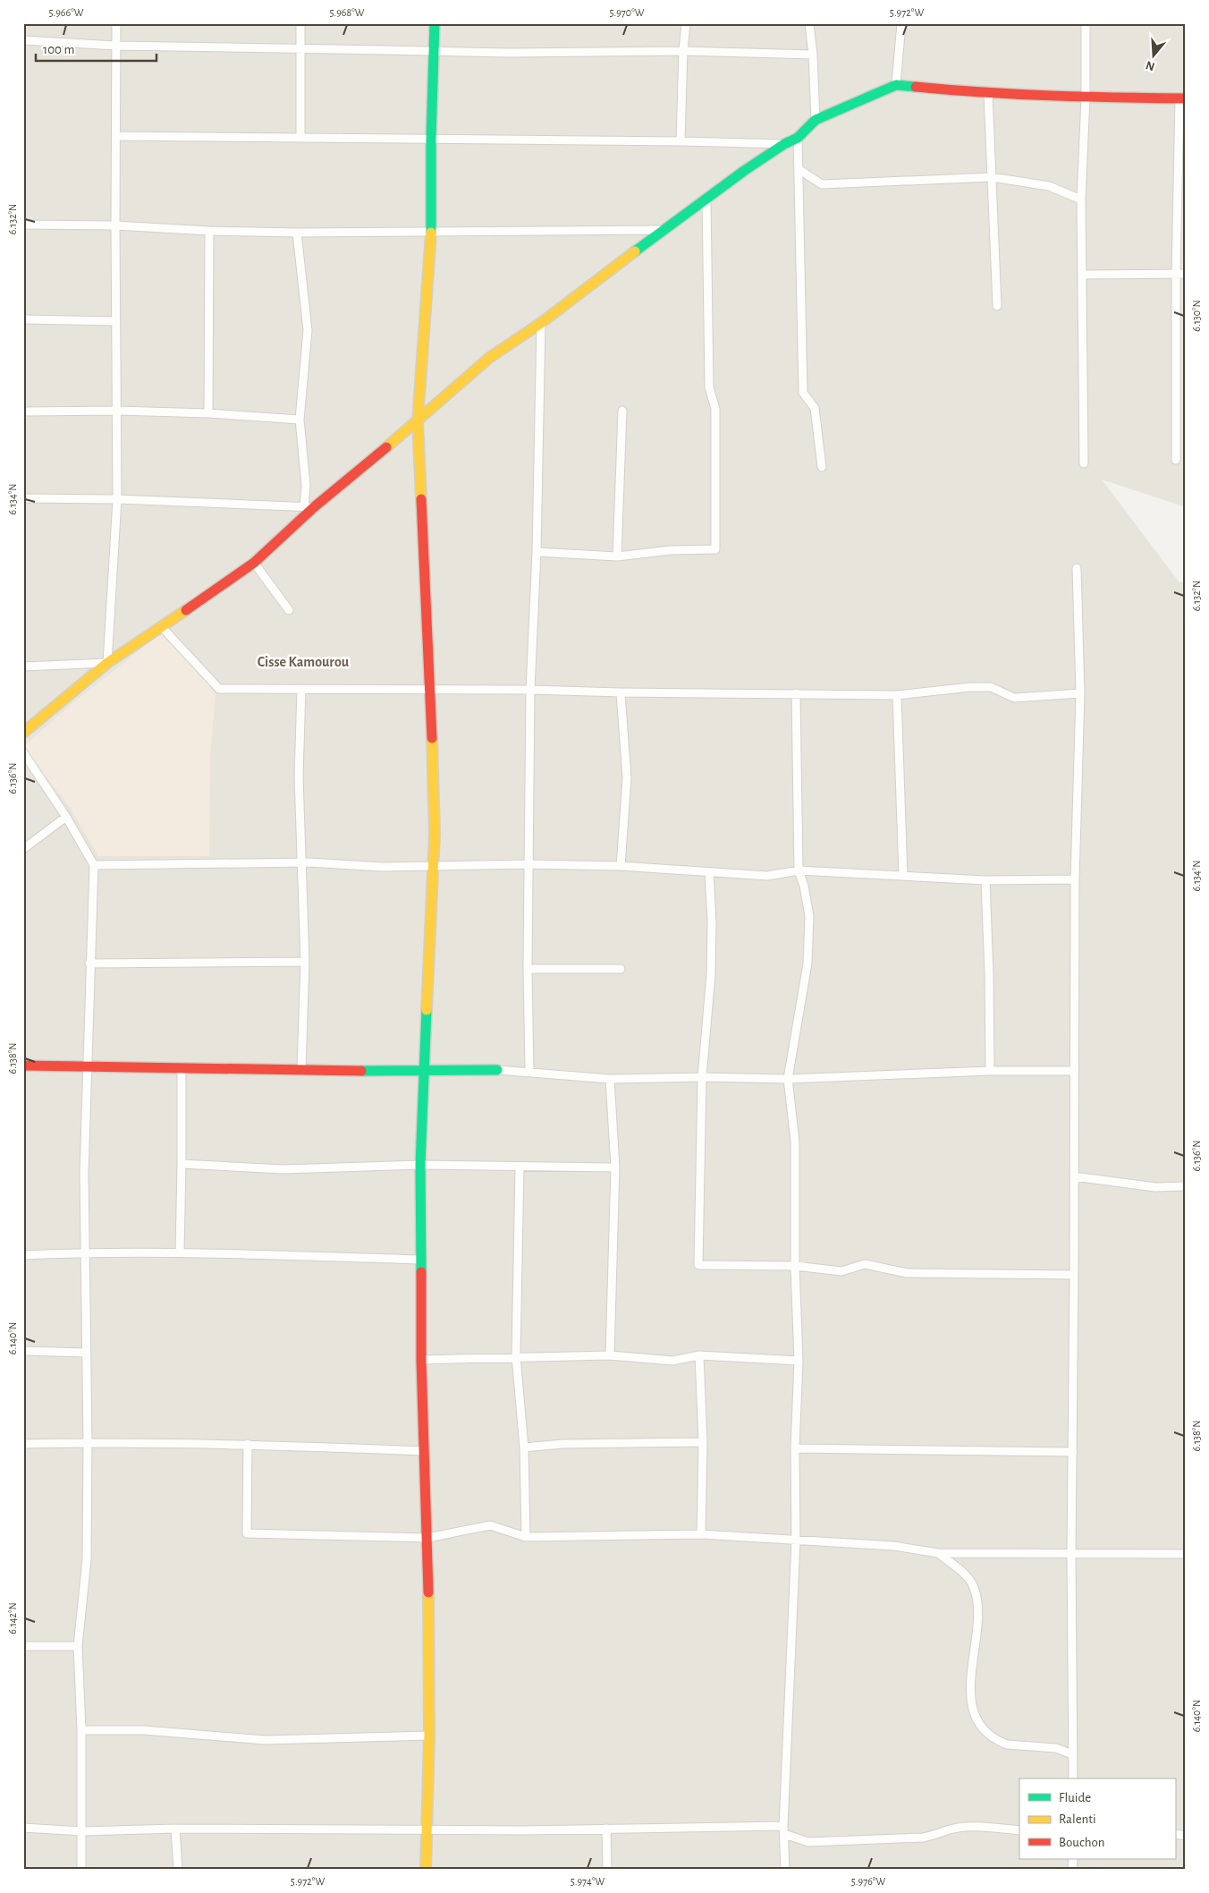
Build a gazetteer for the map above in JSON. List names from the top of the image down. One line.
{"districts":["Cisse Kamourou"],"legend":["Fluide","Ralenti","Bouchon"],"scale_bar":"100 m","north":"bottom","coordinates":["5.966°W","5.968°W","5.970°W","5.972°W","6.132°N","6.130°N","6.134°N","6.136°N","6.138°N","6.140°N","6.142°N","5.974°W","5.976°W"]}
